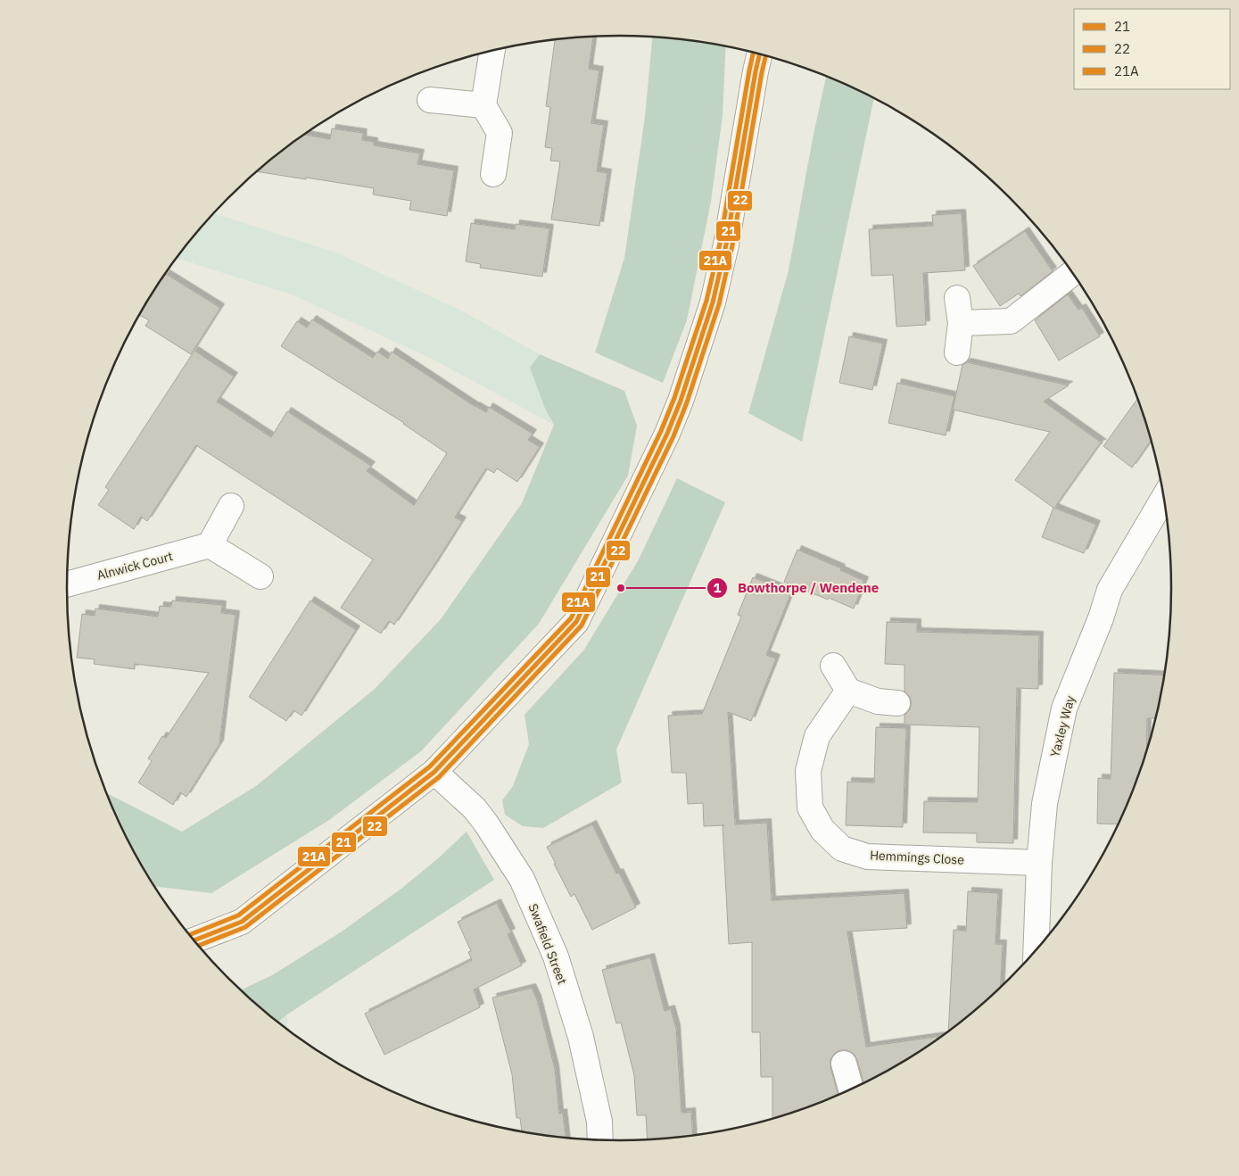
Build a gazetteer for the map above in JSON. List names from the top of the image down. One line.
{"streets":{"street":["Alnwick Court","Yaxley Way","Hemmings Close","Swafield Street"]},"crossings":[["Yaxley Way","Hemmings Close"]],"places":["Bowthorpe / Wendene"],"lines":["transit line 21A","transit line 21","transit line 22"],"legend":["21","22","21A"]}
